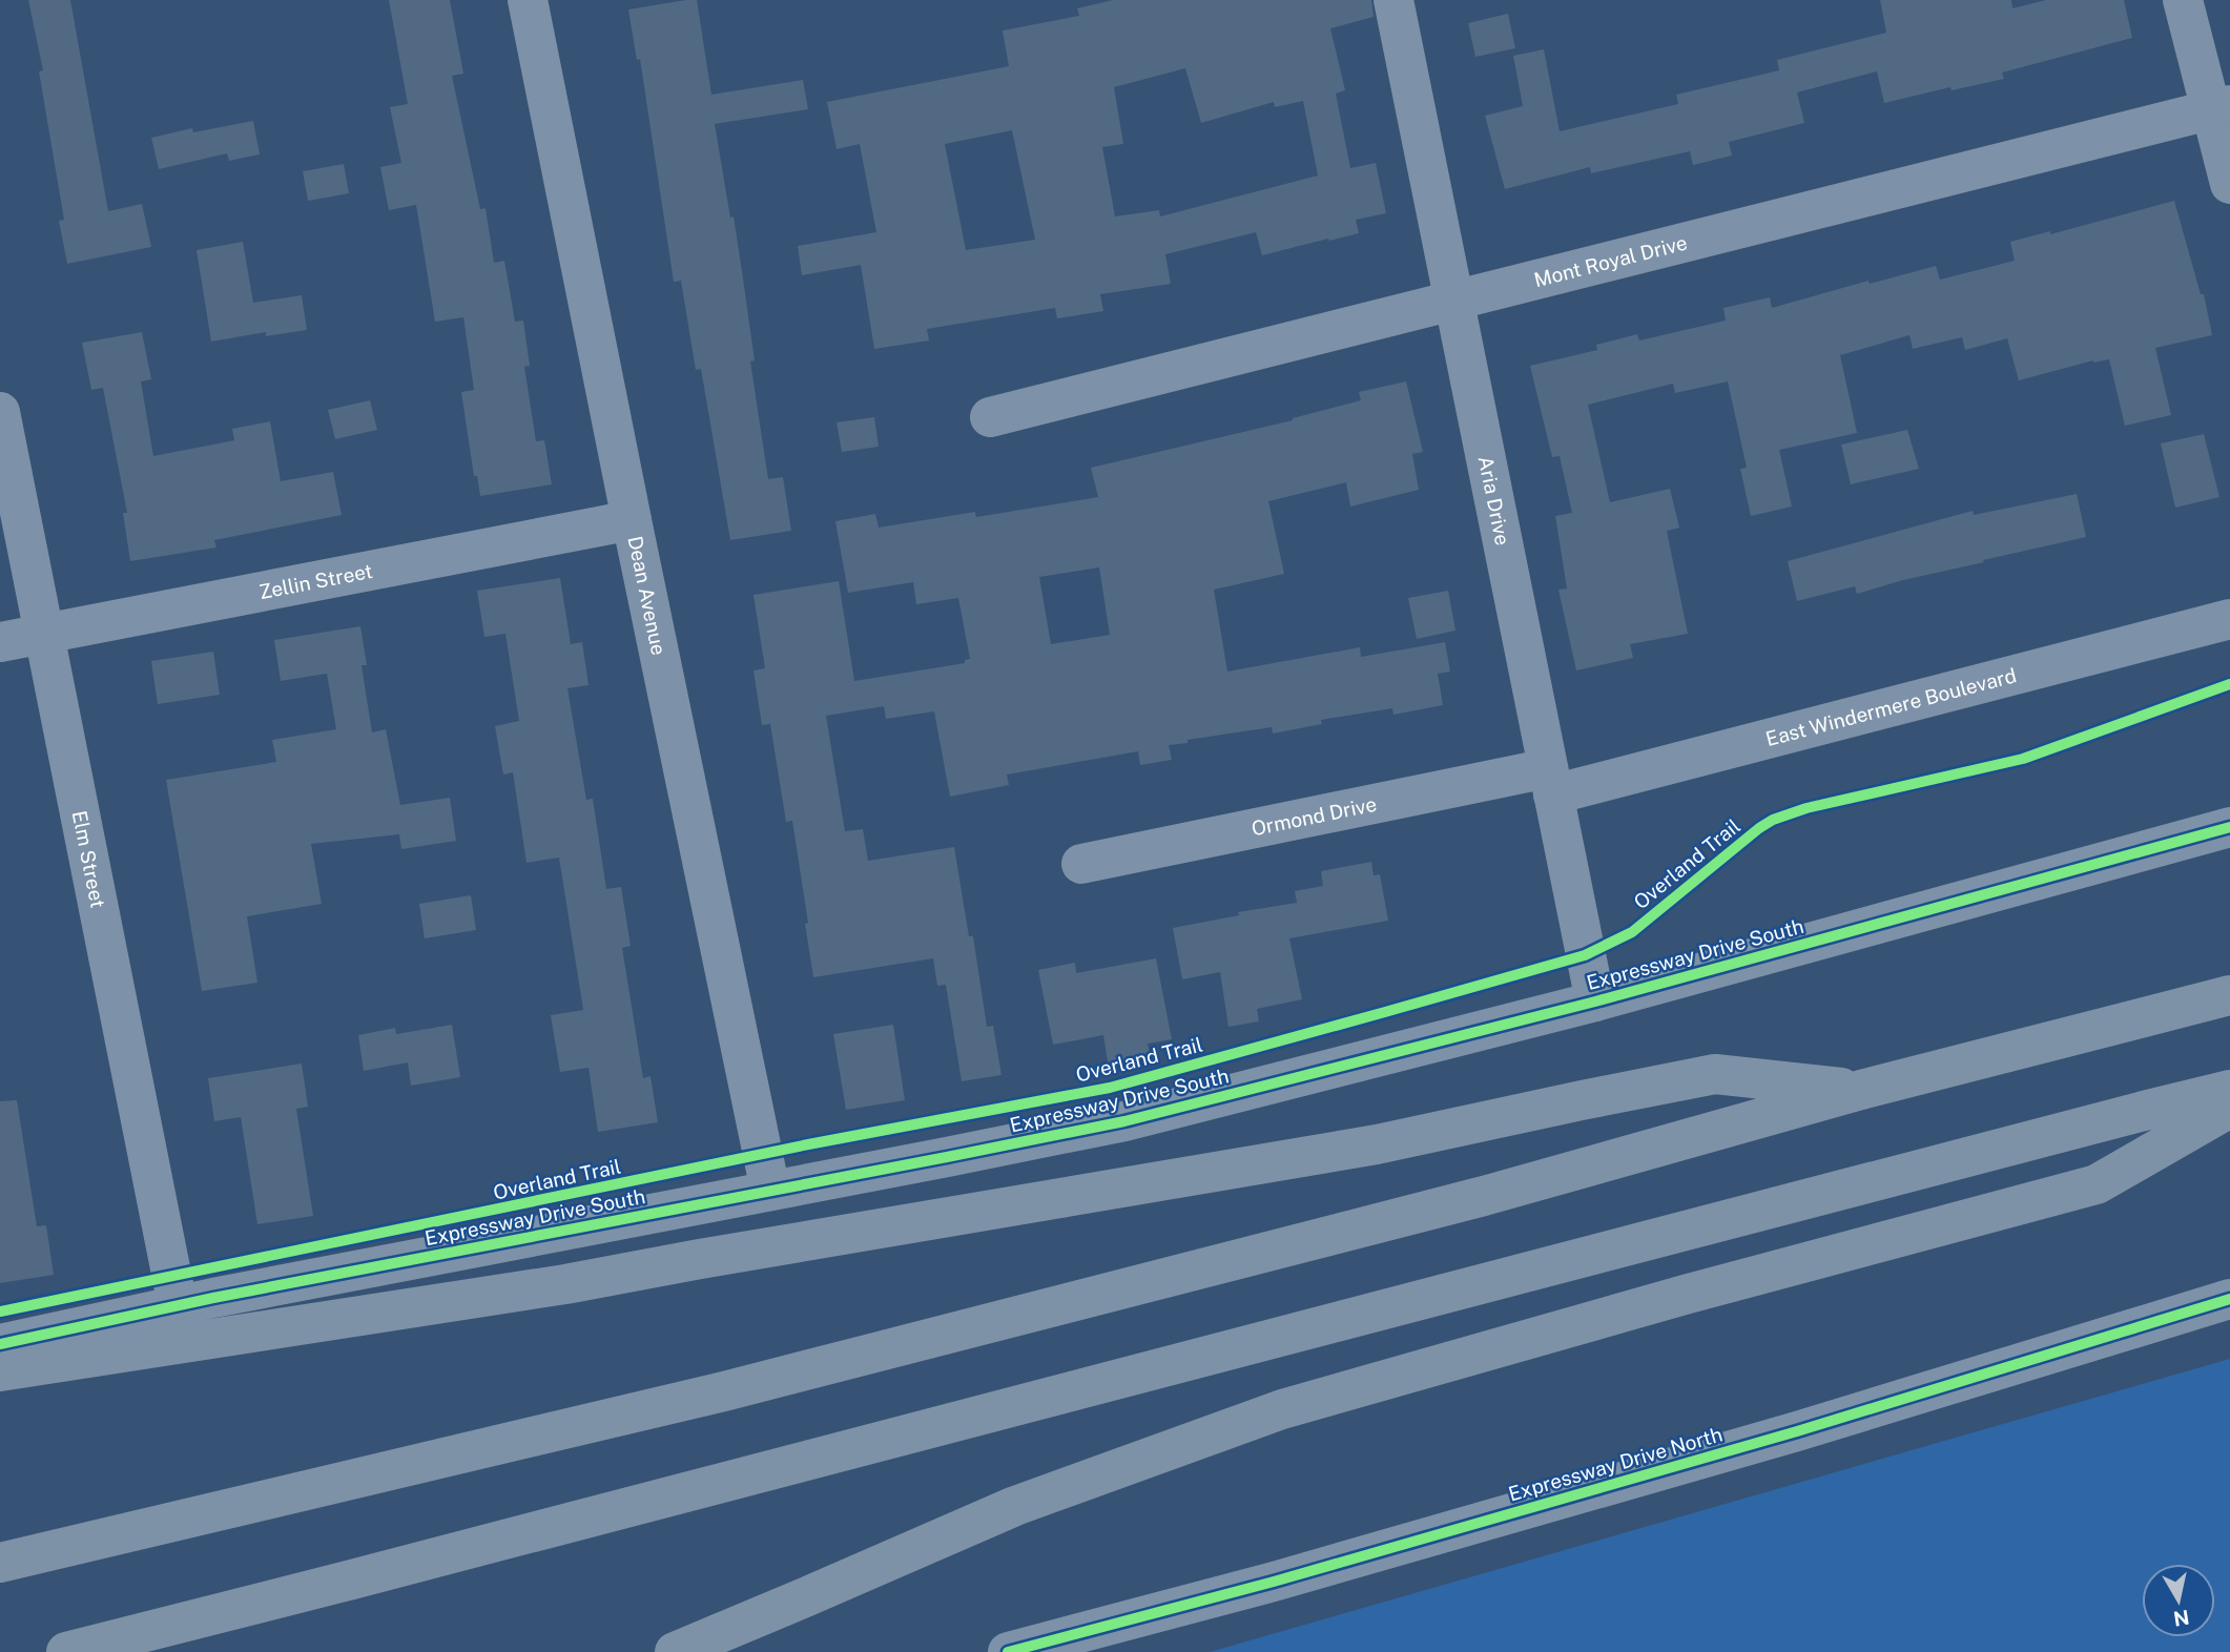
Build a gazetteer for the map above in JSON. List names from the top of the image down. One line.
{"streets":{"street":["Mont Royal Drive","Aria Drive","Zellin Street","Dean Avenue","East Windermere Boulevard","Ormond Drive","Elm Street","Expressway Drive South","Expressway Drive North"],"cycle path":["Overland Trail"]},"crossings":[["Mont Royal Drive","Aria Drive"],["Aria Drive","East Windermere Boulevard"],["Aria Drive","Ormond Drive"],["Aria Drive","Expressway Drive South"],["Zellin Street","Dean Avenue"],["Zellin Street","Elm Street"],["Dean Avenue","Expressway Drive South"],["East Windermere Boulevard","Ormond Drive"],["Elm Street","Expressway Drive South"]],"north":"bottom"}
